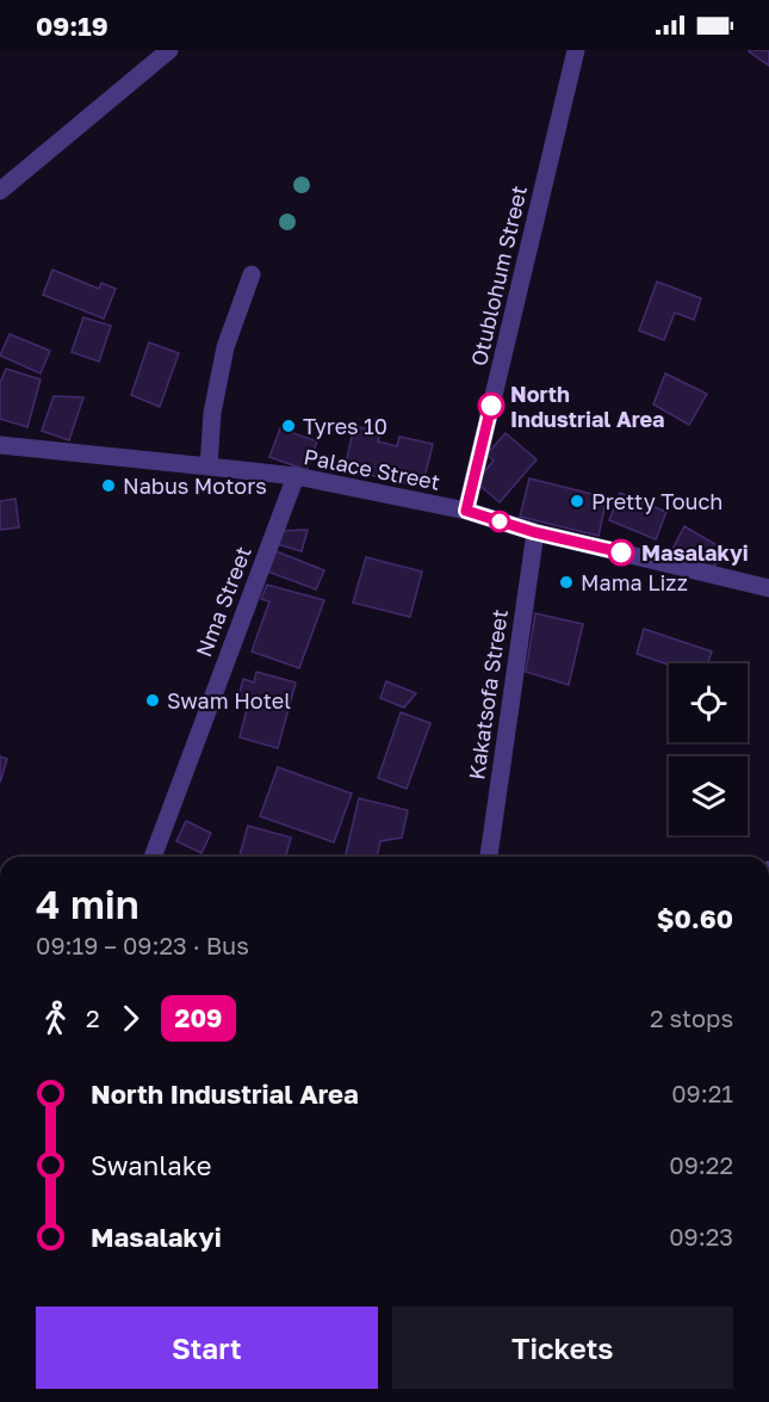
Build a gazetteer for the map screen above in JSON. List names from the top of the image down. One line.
{"streets":{"street":["Otublohum Street","Palace Street","Nma Street","Kakatsofa Street"]},"crossings":[["Otublohum Street","Palace Street"],["Palace Street","Nma Street"],["Palace Street","Kakatsofa Street"]],"places":["North Industrial Area","Tyres 10","Nabus Motors","Pretty Touch","Masalakyi","Mama Lizz","Swam Hotel"],"lines":["bus line 209"],"page":{"status":"09:19","heading":["4 min","09:19 – 09:23 · Bus","$0.60"],"legs":["2","209","2 stops"],"list":[{"name":"North Industrial Area","value":"09:21"},{"name":"Swanlake","value":"09:22"},{"name":"Masalakyi","value":"09:23"}],"buttons":["Start","Tickets"]}}
